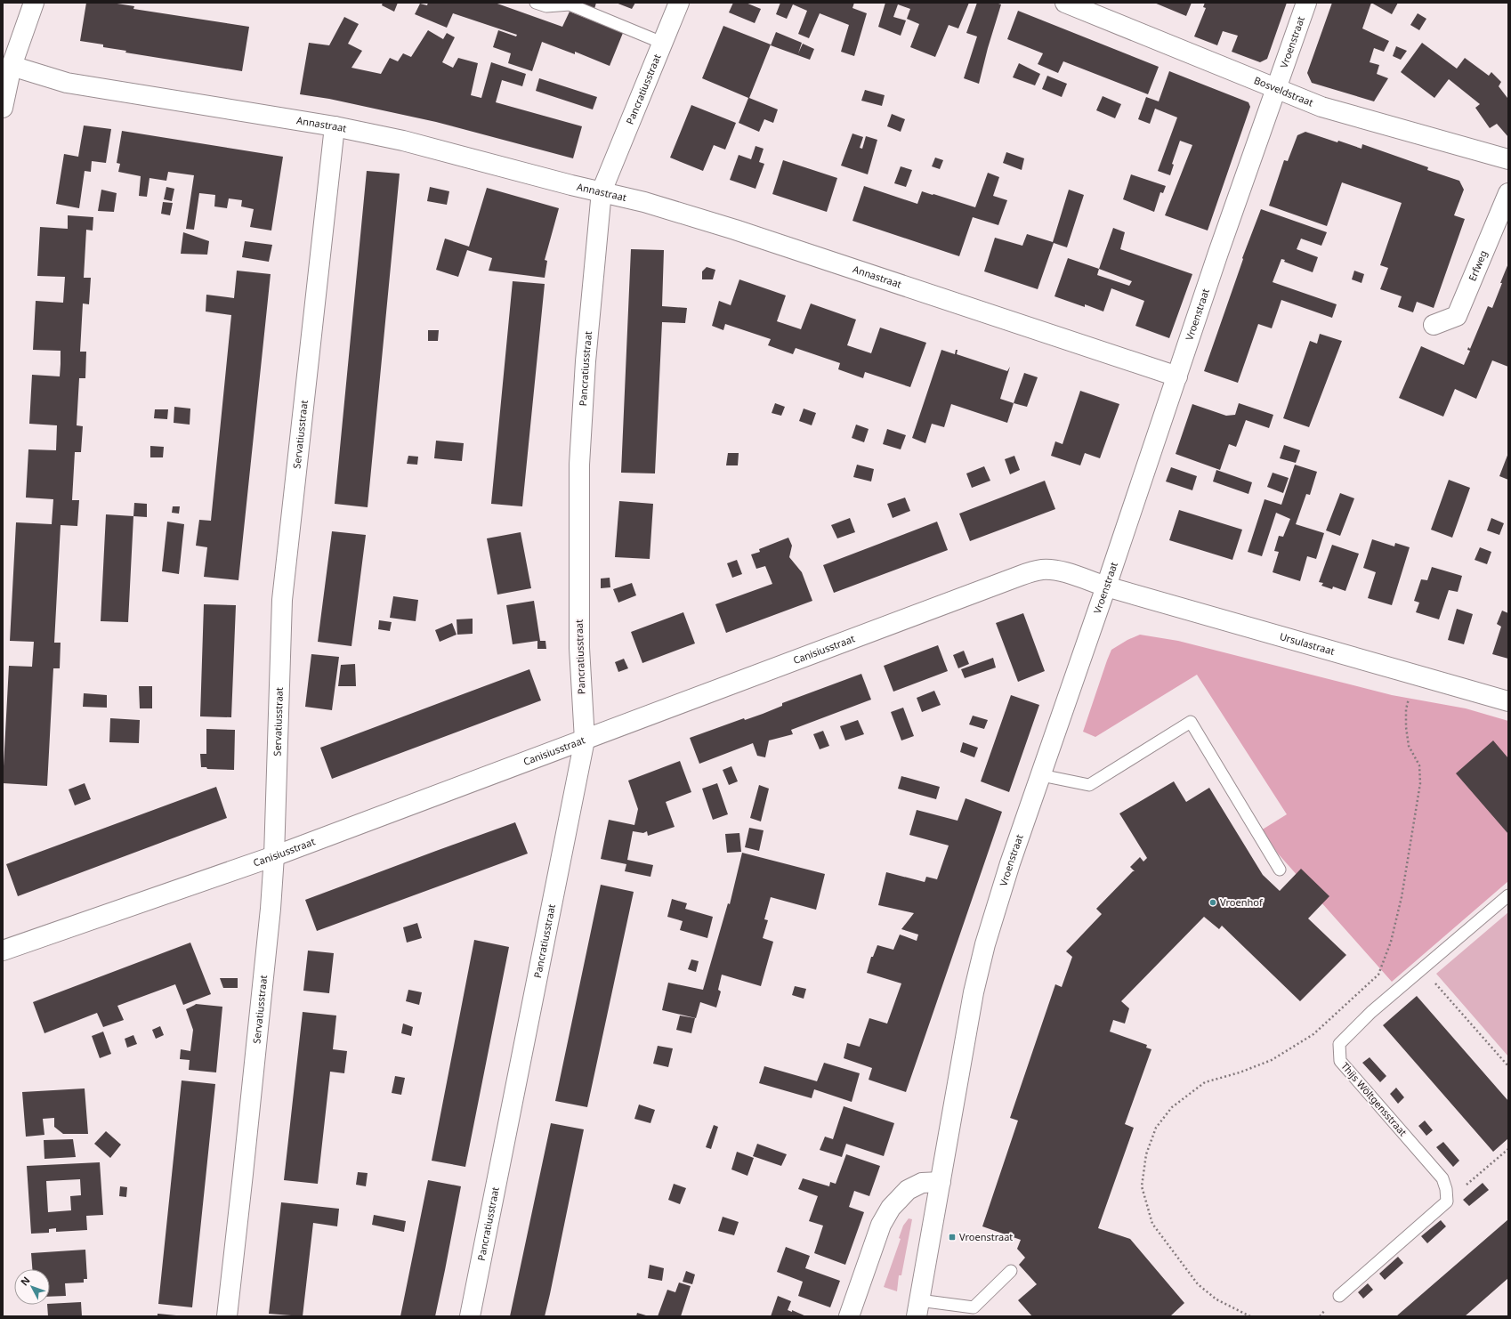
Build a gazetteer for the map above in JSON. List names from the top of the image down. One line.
{"streets":{"street":["Vroenstraat","Pancratiusstraat","Bosveldstraat","Annastraat","Erfweg","Servatiusstraat","Ursulastraat","Canisiusstraat"],"lane":["Thijs Wöltgensstraat"]},"crossings":[["Vroenstraat","Bosveldstraat"],["Vroenstraat","Annastraat"],["Vroenstraat","Ursulastraat"],["Vroenstraat","Canisiusstraat"],["Pancratiusstraat","Annastraat"],["Pancratiusstraat","Canisiusstraat"],["Annastraat","Servatiusstraat"],["Servatiusstraat","Canisiusstraat"],["Ursulastraat","Canisiusstraat"]],"places":{"other":["Vroenhof"],"transit":["Vroenstraat"]},"north":"top left"}
